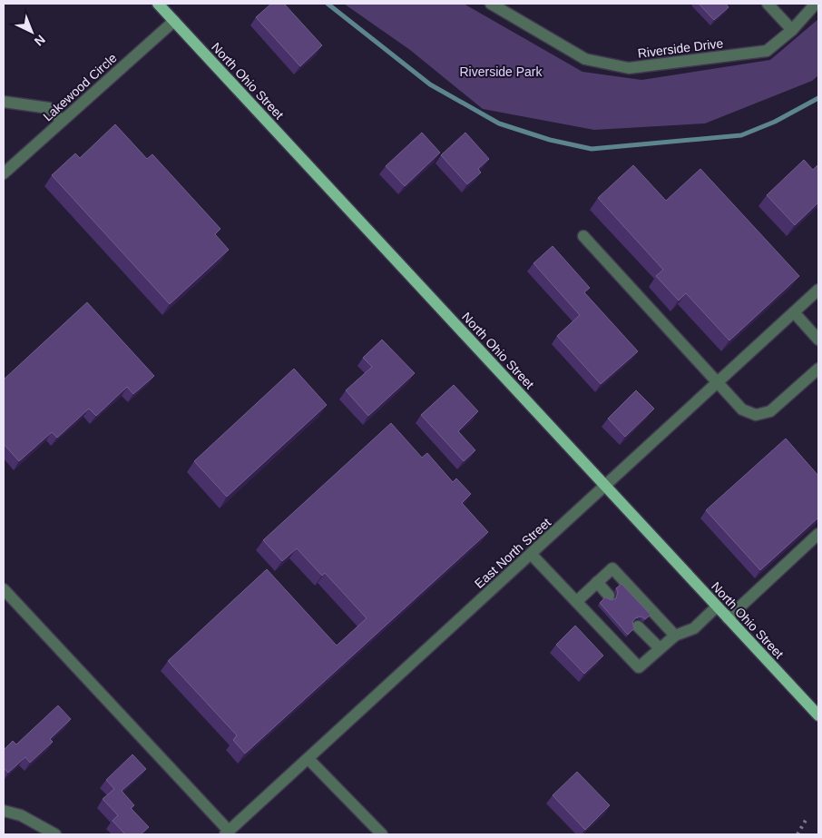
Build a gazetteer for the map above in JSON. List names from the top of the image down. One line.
{"streets":{"main road":["North Ohio Street"],"street":["Riverside Drive","Lakewood Circle","East North Street"]},"crossings":[["North Ohio Street","Lakewood Circle"],["North Ohio Street","East North Street"]],"parks":["Riverside Park"],"north":"bottom right"}
